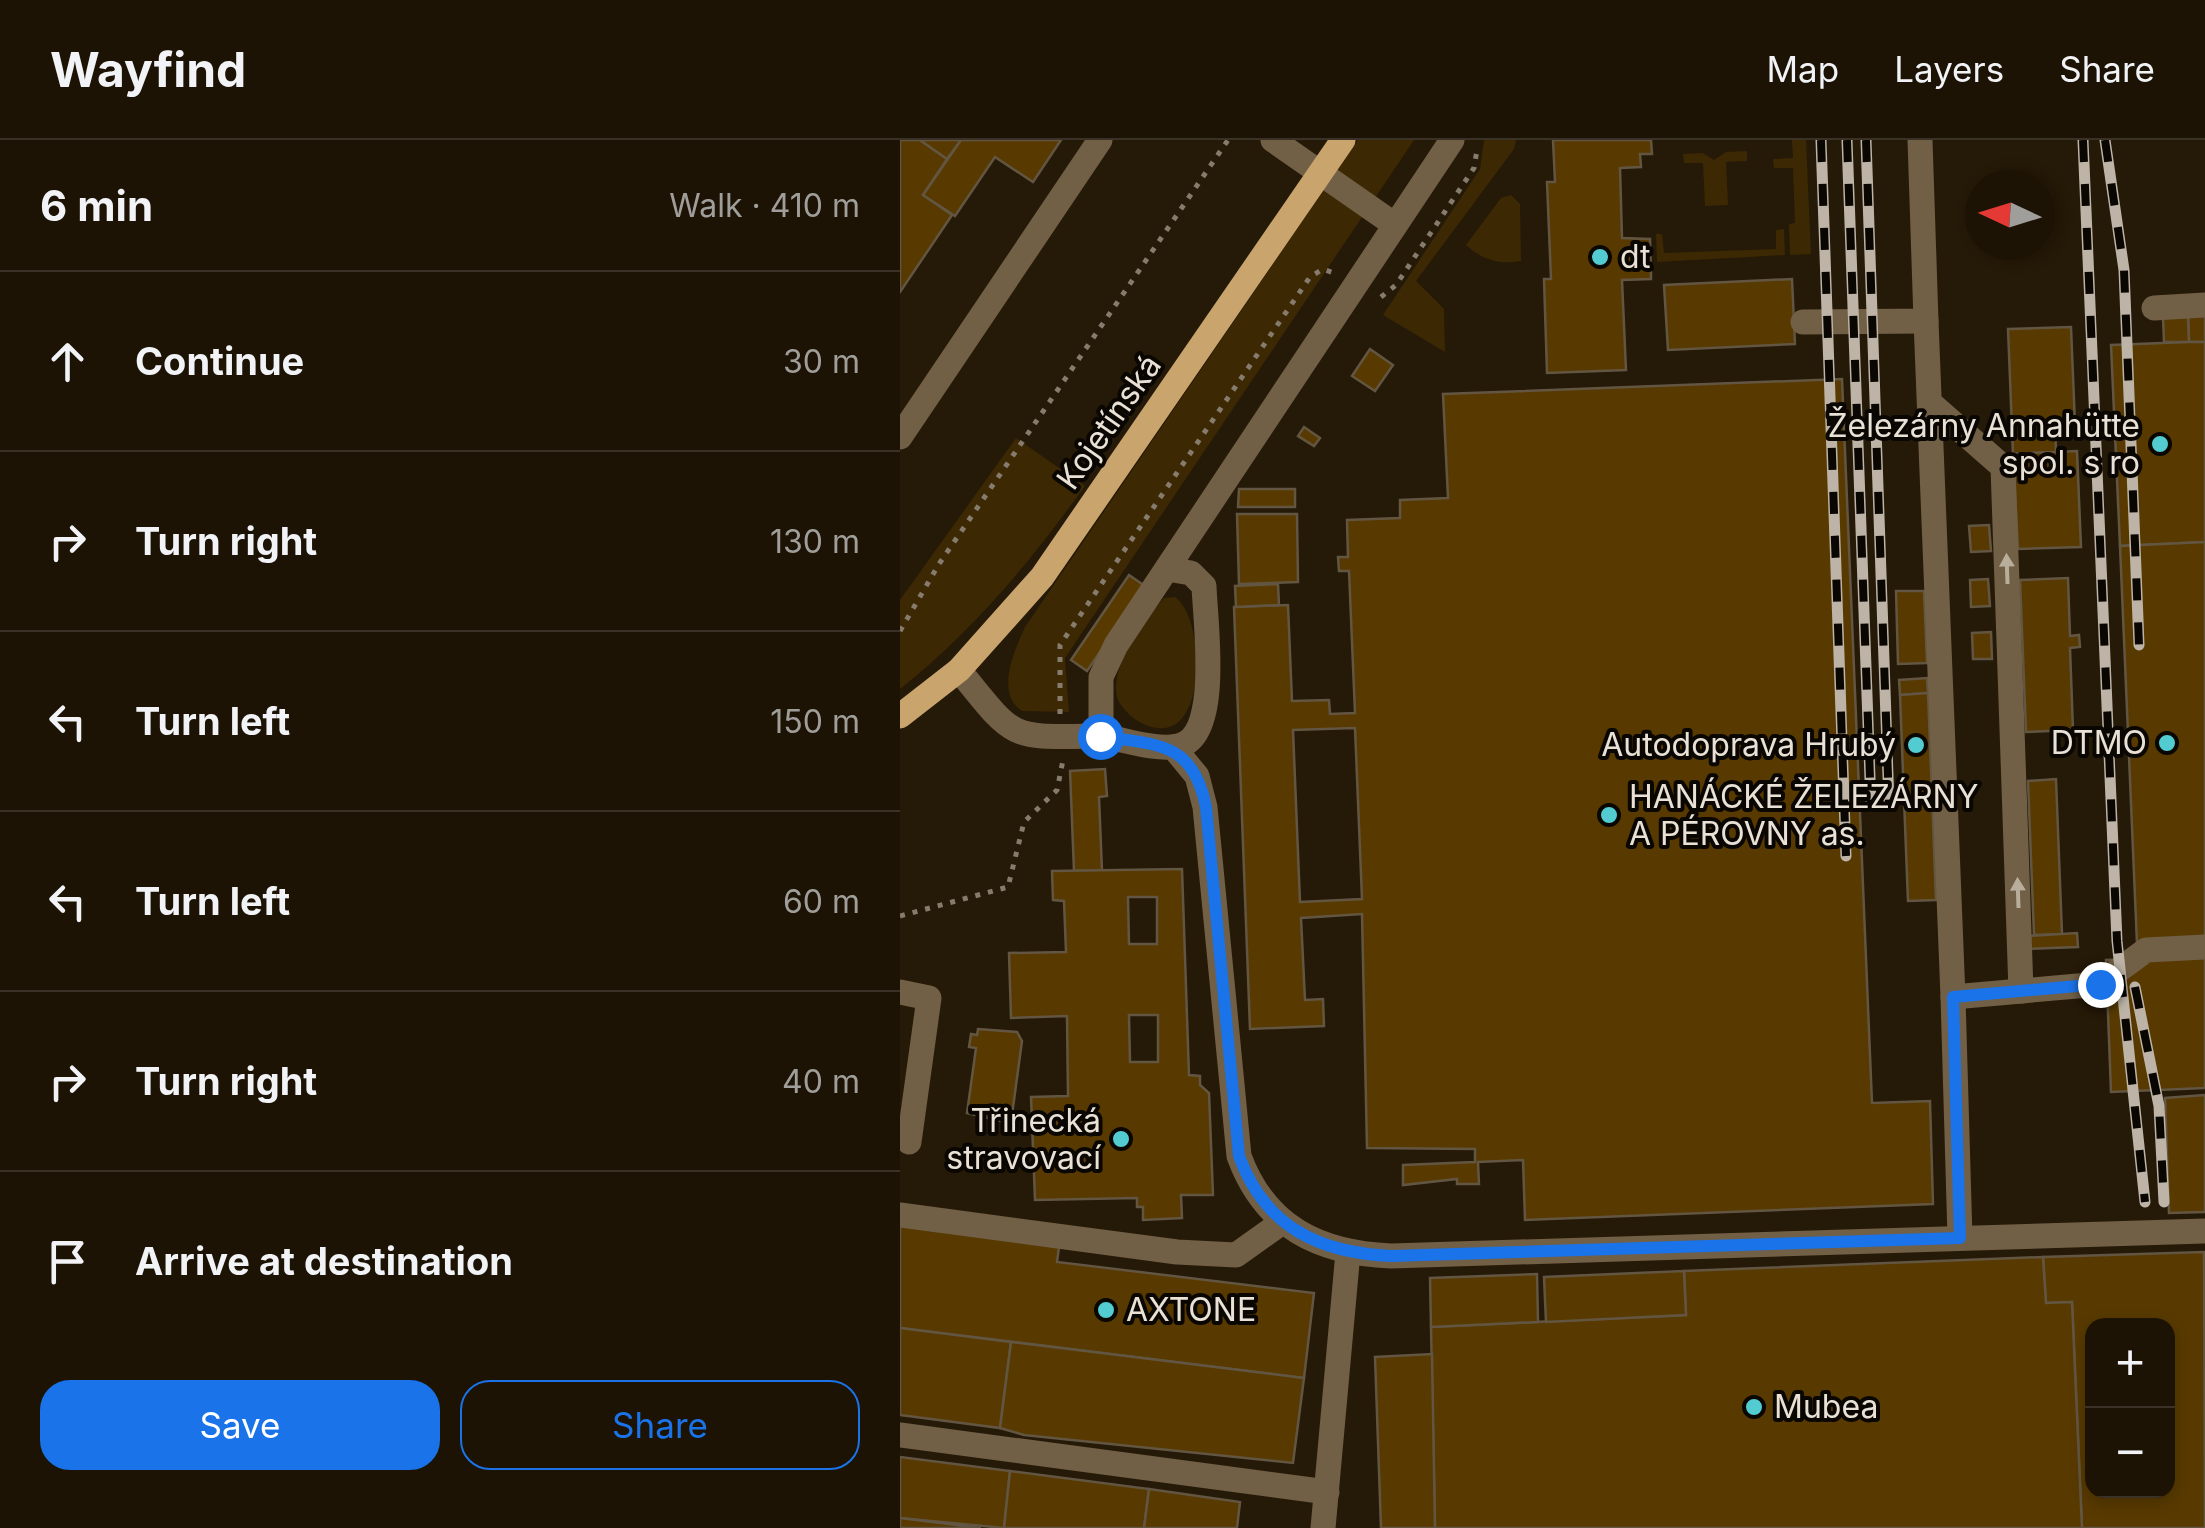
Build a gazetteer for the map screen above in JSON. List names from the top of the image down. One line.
{"streets":{"main road":["Kojetínská"]},"places":["dt","Železárny Annahütte spol. s ro","DTMO","Autodoprava Hrubý","HANÁCKÉ ŽELEZÁRNY A PÉROVNY as.","Třinecká stravovací","AXTONE","Mubea"],"north":"left","page":{"header":"Wayfind","nav":["Map","Layers","Share"],"heading":["6 min","Walk · 410 m"],"list":[["Continue","30 m"],["Turn right","130 m"],["Turn left","150 m"],["Turn left","60 m"],["Turn right","40 m"],"Arrive at destination"],"map_buttons":["+","−"],"buttons":["Save","Share"]}}
